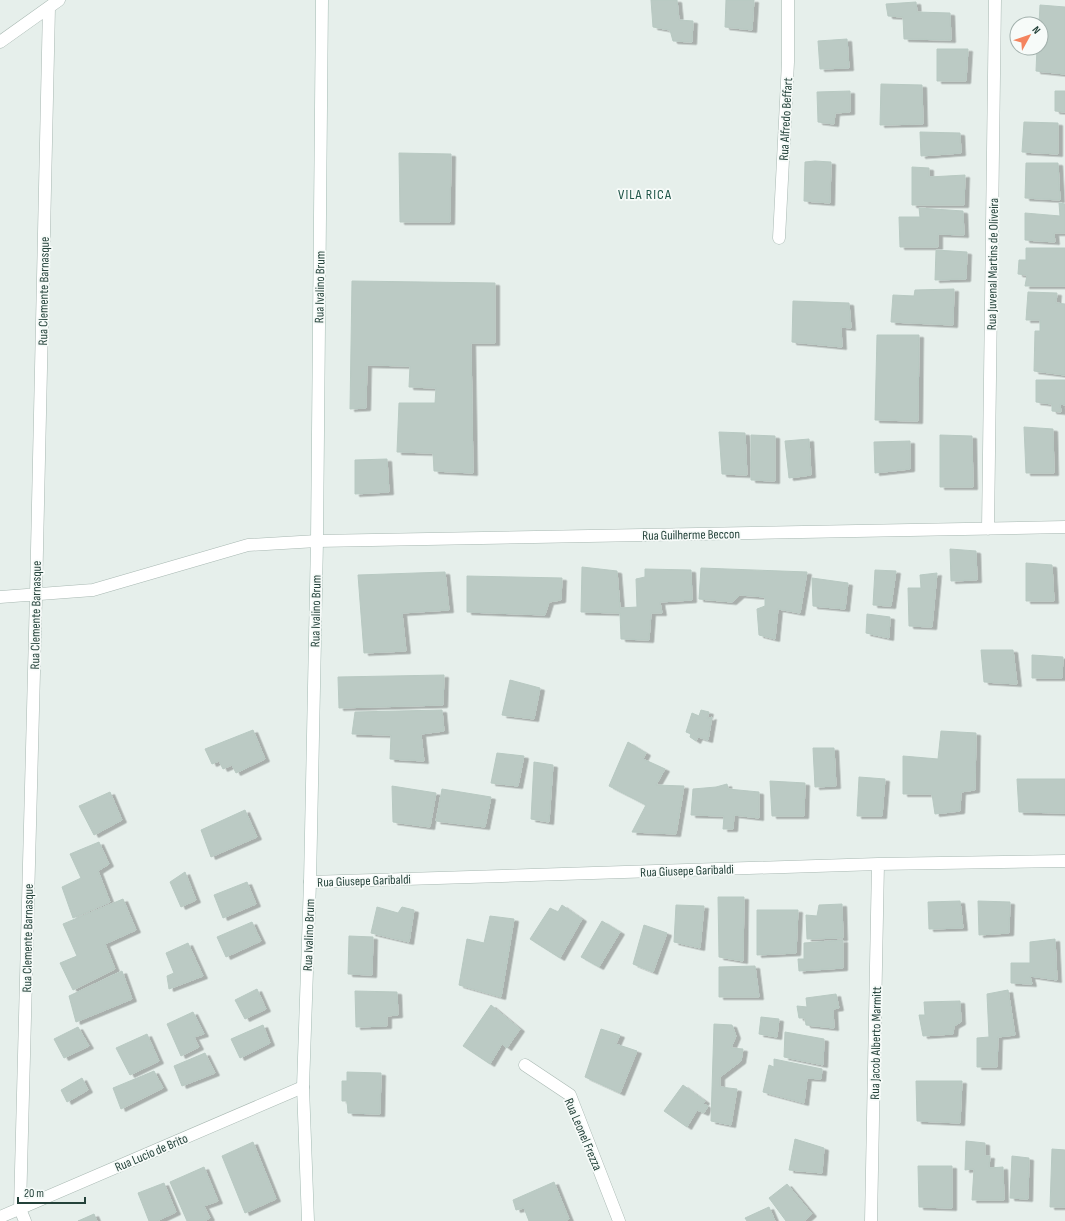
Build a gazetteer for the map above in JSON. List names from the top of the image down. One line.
{"streets":{"street":["Rua Alfredo Beffart","Rua Juvenal Martins de Oliveira","Rua Ivalino Brum","Rua Clemente Barnasque","Rua Guilherme Beccon","Rua Giusepe Garibaldi","Rua Jacob Alberto Marmitt","Rua Leonel Frezza","Rua Lucio de Brito"]},"crossings":[["Rua Juvenal Martins de Oliveira","Rua Guilherme Beccon"],["Rua Ivalino Brum","Rua Guilherme Beccon"],["Rua Ivalino Brum","Rua Giusepe Garibaldi"],["Rua Ivalino Brum","Rua Lucio de Brito"],["Rua Clemente Barnasque","Rua Guilherme Beccon"],["Rua Clemente Barnasque","Rua Lucio de Brito"],["Rua Giusepe Garibaldi","Rua Jacob Alberto Marmitt"]],"districts":["VILA RICA"],"scale_bar":"20 m","north":"top right"}
